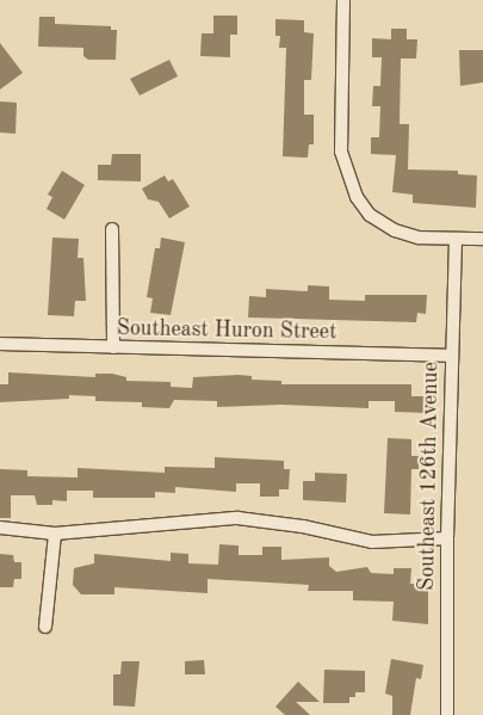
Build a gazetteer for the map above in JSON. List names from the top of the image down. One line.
{"streets":{"street":["Southeast Huron Street","Southeast 126th Avenue"]},"crossings":[["Southeast Huron Street","Southeast 126th Avenue"]]}
